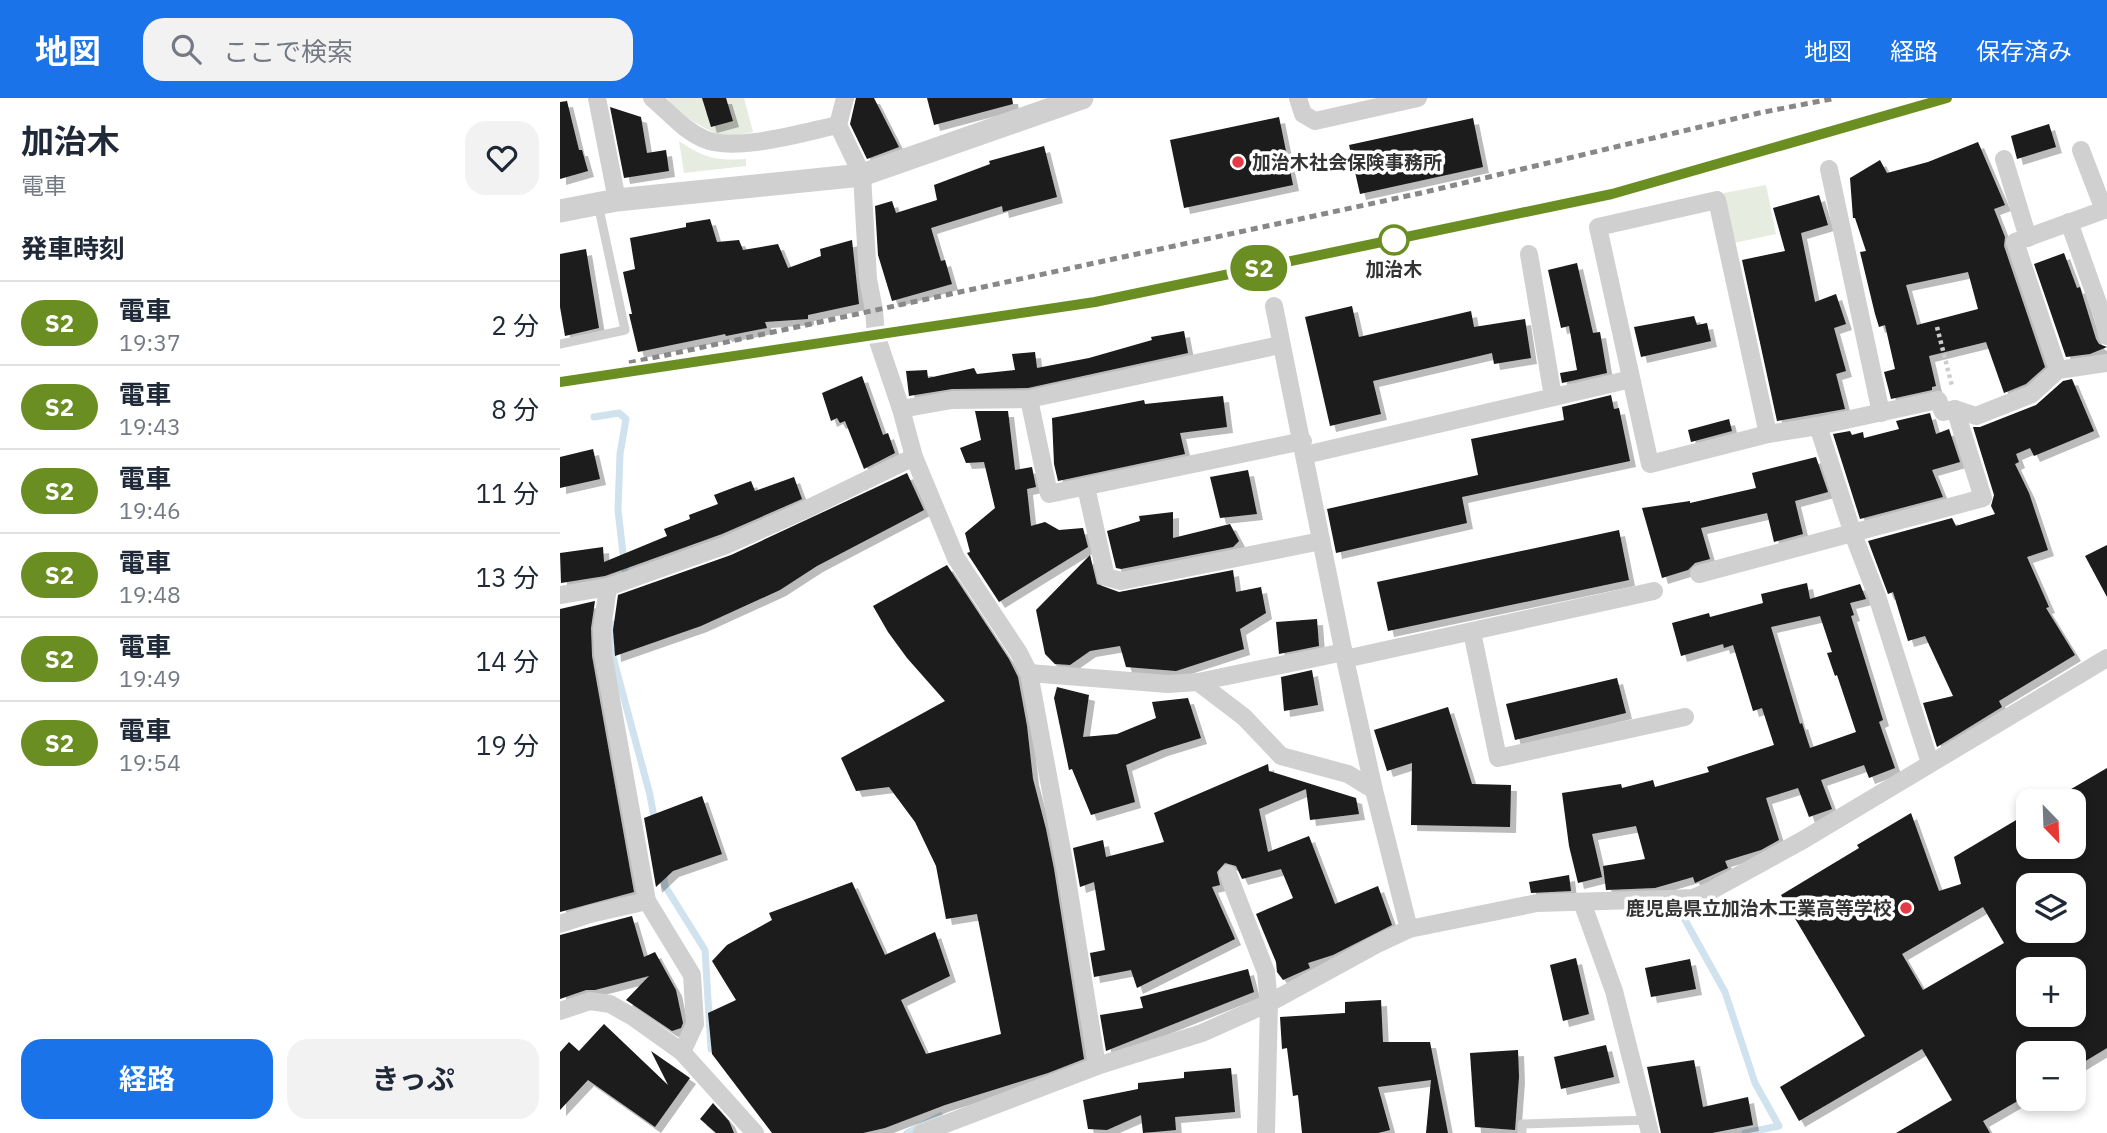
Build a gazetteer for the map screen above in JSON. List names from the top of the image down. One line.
{"places":["加治木社会保険事務所","加治木","鹿児島県立加治木工業高等学校"],"north":"bottom right","page":{"header":"地図","search":"ここで検索","nav":["地図","経路","保存済み"],"heading":[["加治木","電車"],"発車時刻"],"on_map":"S2","list":[{"mark":"S2","name":"電車","note":"19:37","value":"2 分"},{"mark":"S2","name":"電車","note":"19:43","value":"8 分"},{"mark":"S2","name":"電車","note":"19:46","value":"11 分"},{"mark":"S2","name":"電車","note":"19:48","value":"13 分"},{"mark":"S2","name":"電車","note":"19:49","value":"14 分"},{"mark":"S2","name":"電車","note":"19:54","value":"19 分"}],"map_buttons":["+","−"],"buttons":["経路","きっぷ"]}}
